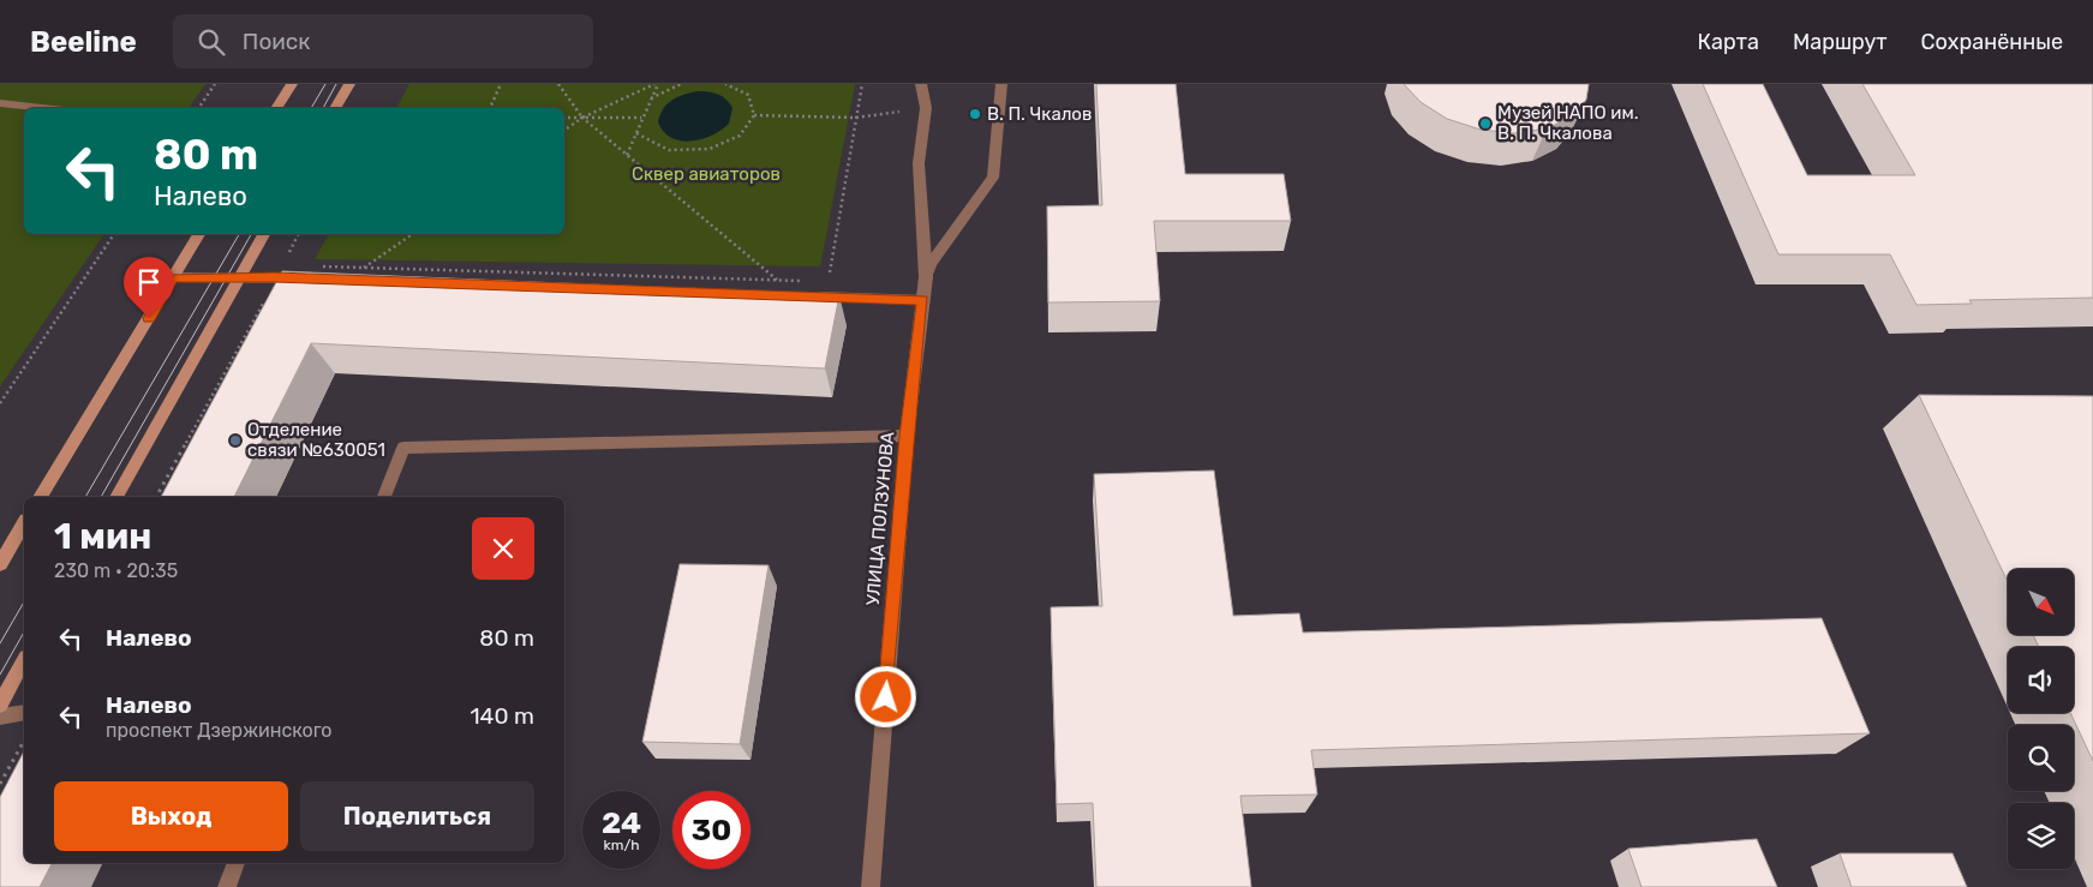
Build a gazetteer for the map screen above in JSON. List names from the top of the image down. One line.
{"streets":{"street":["УЛИЦА ПОЛЗУНОВА"]},"parks":["Сквер авиаторов"],"places":["В. П. Чкалов","Музей НАПО им. В. П. Чкалова","Отделение связи №630051"],"north":"bottom right","page":{"header":"Beeline","search":"Поиск","nav":["Карта","Маршрут","Сохранённые"],"turn":["80 m","Налево"],"heading":["1 мин","230 m · 20:35"],"list":[{"name":"Налево","value":"80 m"},{"name":"Налево","note":"проспект Дзержинского","value":"140 m"}],"buttons":["Выход","Поделиться"],"speed":"24 km/h","limit":"30"}}
